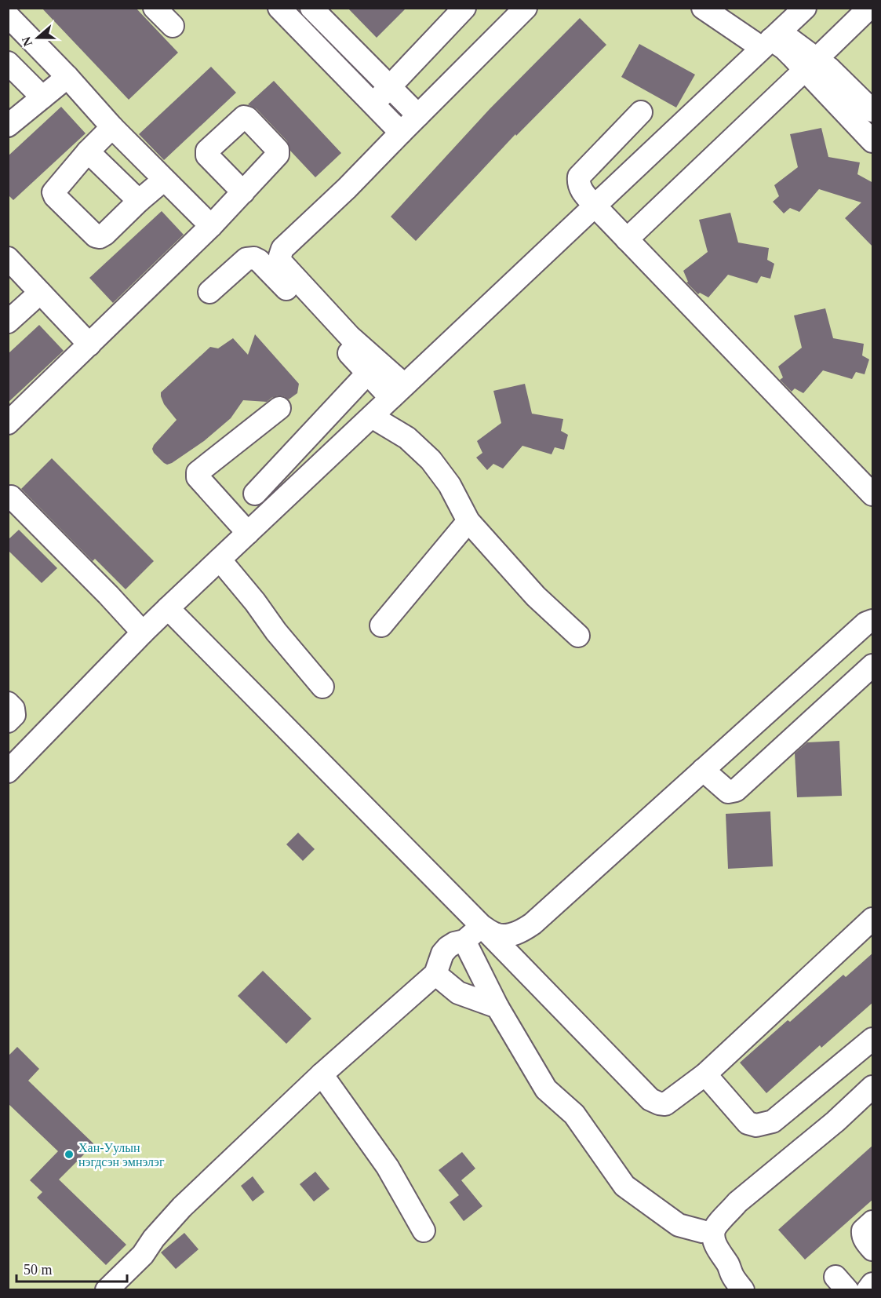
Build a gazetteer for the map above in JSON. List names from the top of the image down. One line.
{"places":["Хан-Уулын нэгдсэн эмнэлэг"],"scale_bar":"50 m","north":"left"}
